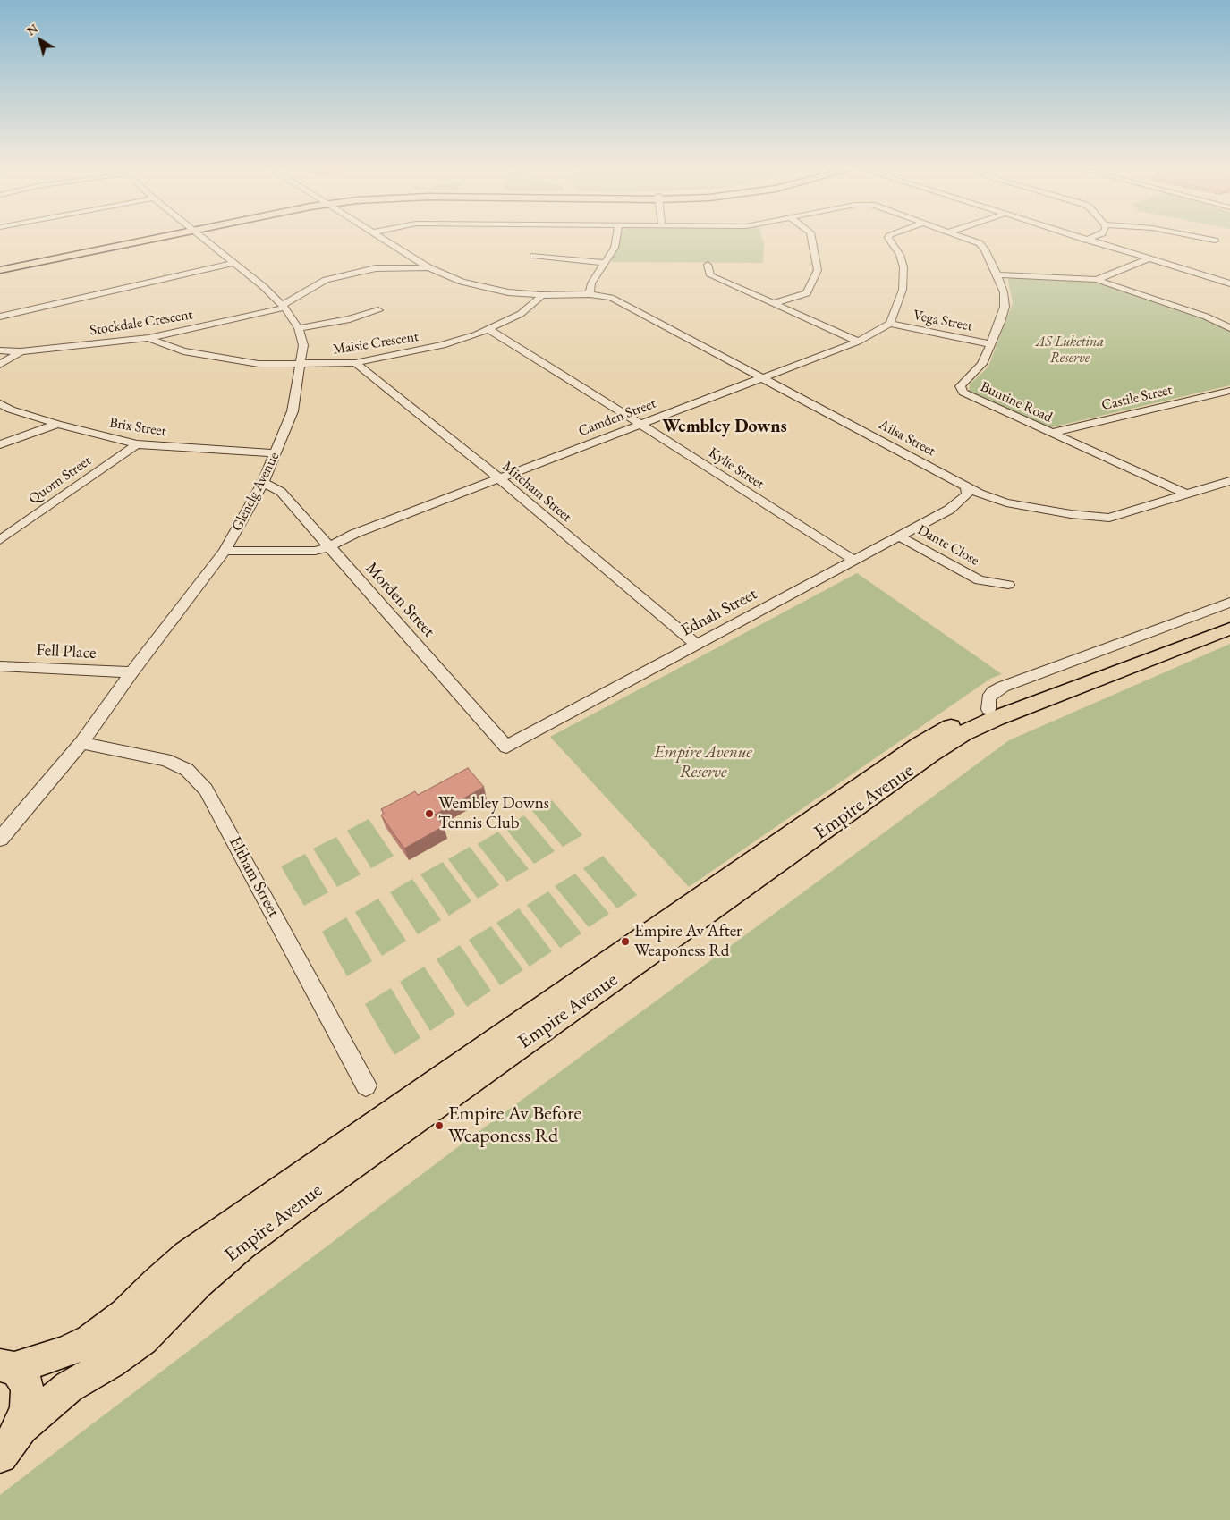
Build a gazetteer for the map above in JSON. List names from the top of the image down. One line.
{"streets":{"main road":["Empire Avenue"],"street":["Vega Street","Stockdale Crescent","Maisie Crescent","Castile Street","Buntine Road","Camden Street","Brix Street","Ailsa Street","Kylie Street","Quorn Street","Glenelg Avenue","Mitcham Street","Dante Close","Morden Street","Ednah Street","Fell Place","Eltham Street"]},"crossings":[["Vega Street","Buntine Road"],["Vega Street","Camden Street"],["Stockdale Crescent","Maisie Crescent"],["Stockdale Crescent","Ailsa Street"],["Stockdale Crescent","Glenelg Avenue"],["Maisie Crescent","Ailsa Street"],["Maisie Crescent","Kylie Street"],["Maisie Crescent","Glenelg Avenue"],["Maisie Crescent","Mitcham Street"],["Castile Street","Buntine Road"],["Buntine Road","Ailsa Street"],["Camden Street","Ailsa Street"],["Camden Street","Kylie Street"],["Camden Street","Glenelg Avenue"],["Camden Street","Mitcham Street"],["Camden Street","Morden Street"],["Brix Street","Quorn Street"],["Brix Street","Glenelg Avenue"],["Ailsa Street","Ednah Street"],["Kylie Street","Ednah Street"],["Glenelg Avenue","Morden Street"],["Glenelg Avenue","Fell Place"],["Glenelg Avenue","Eltham Street"],["Mitcham Street","Ednah Street"],["Dante Close","Ednah Street"],["Morden Street","Ednah Street"]],"districts":["Wembley Downs"],"parks":["AS Luketina Reserve","Empire Avenue Reserve"],"places":["Wembley Downs Tennis Club","Empire Av After Weaponess Rd","Empire Av Before Weaponess Rd"],"north":"top left"}
